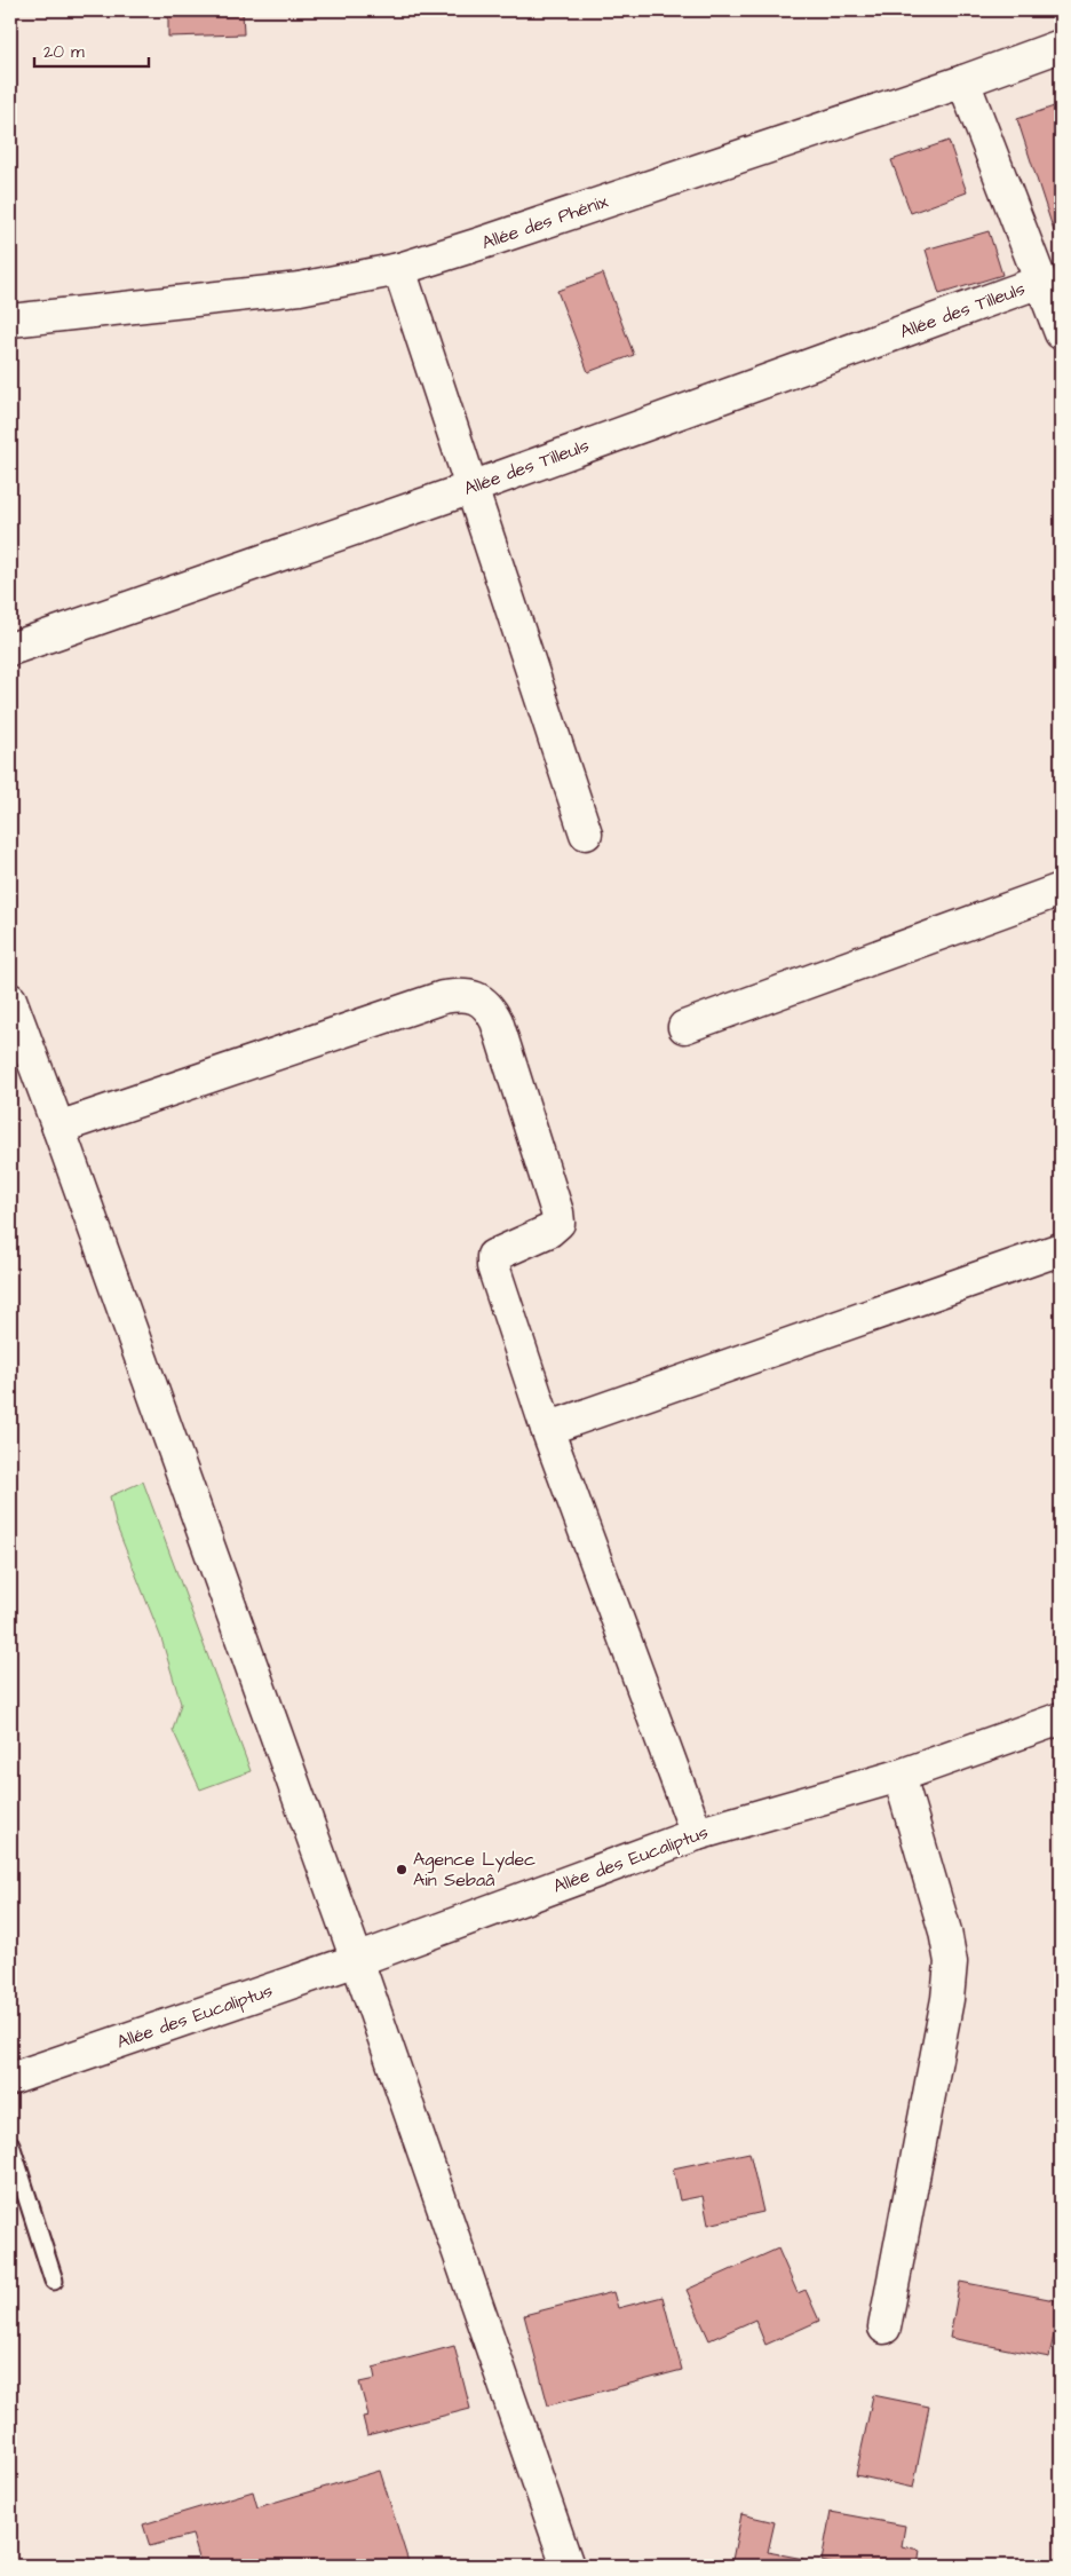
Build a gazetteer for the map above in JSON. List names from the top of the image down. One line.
{"streets":{"street":["Allée des Phénix","Allée des Tilleuls","Allée des Eucaliptus"]},"places":["Agence Lydec Ain Sebaâ"],"scale_bar":"20 m"}
